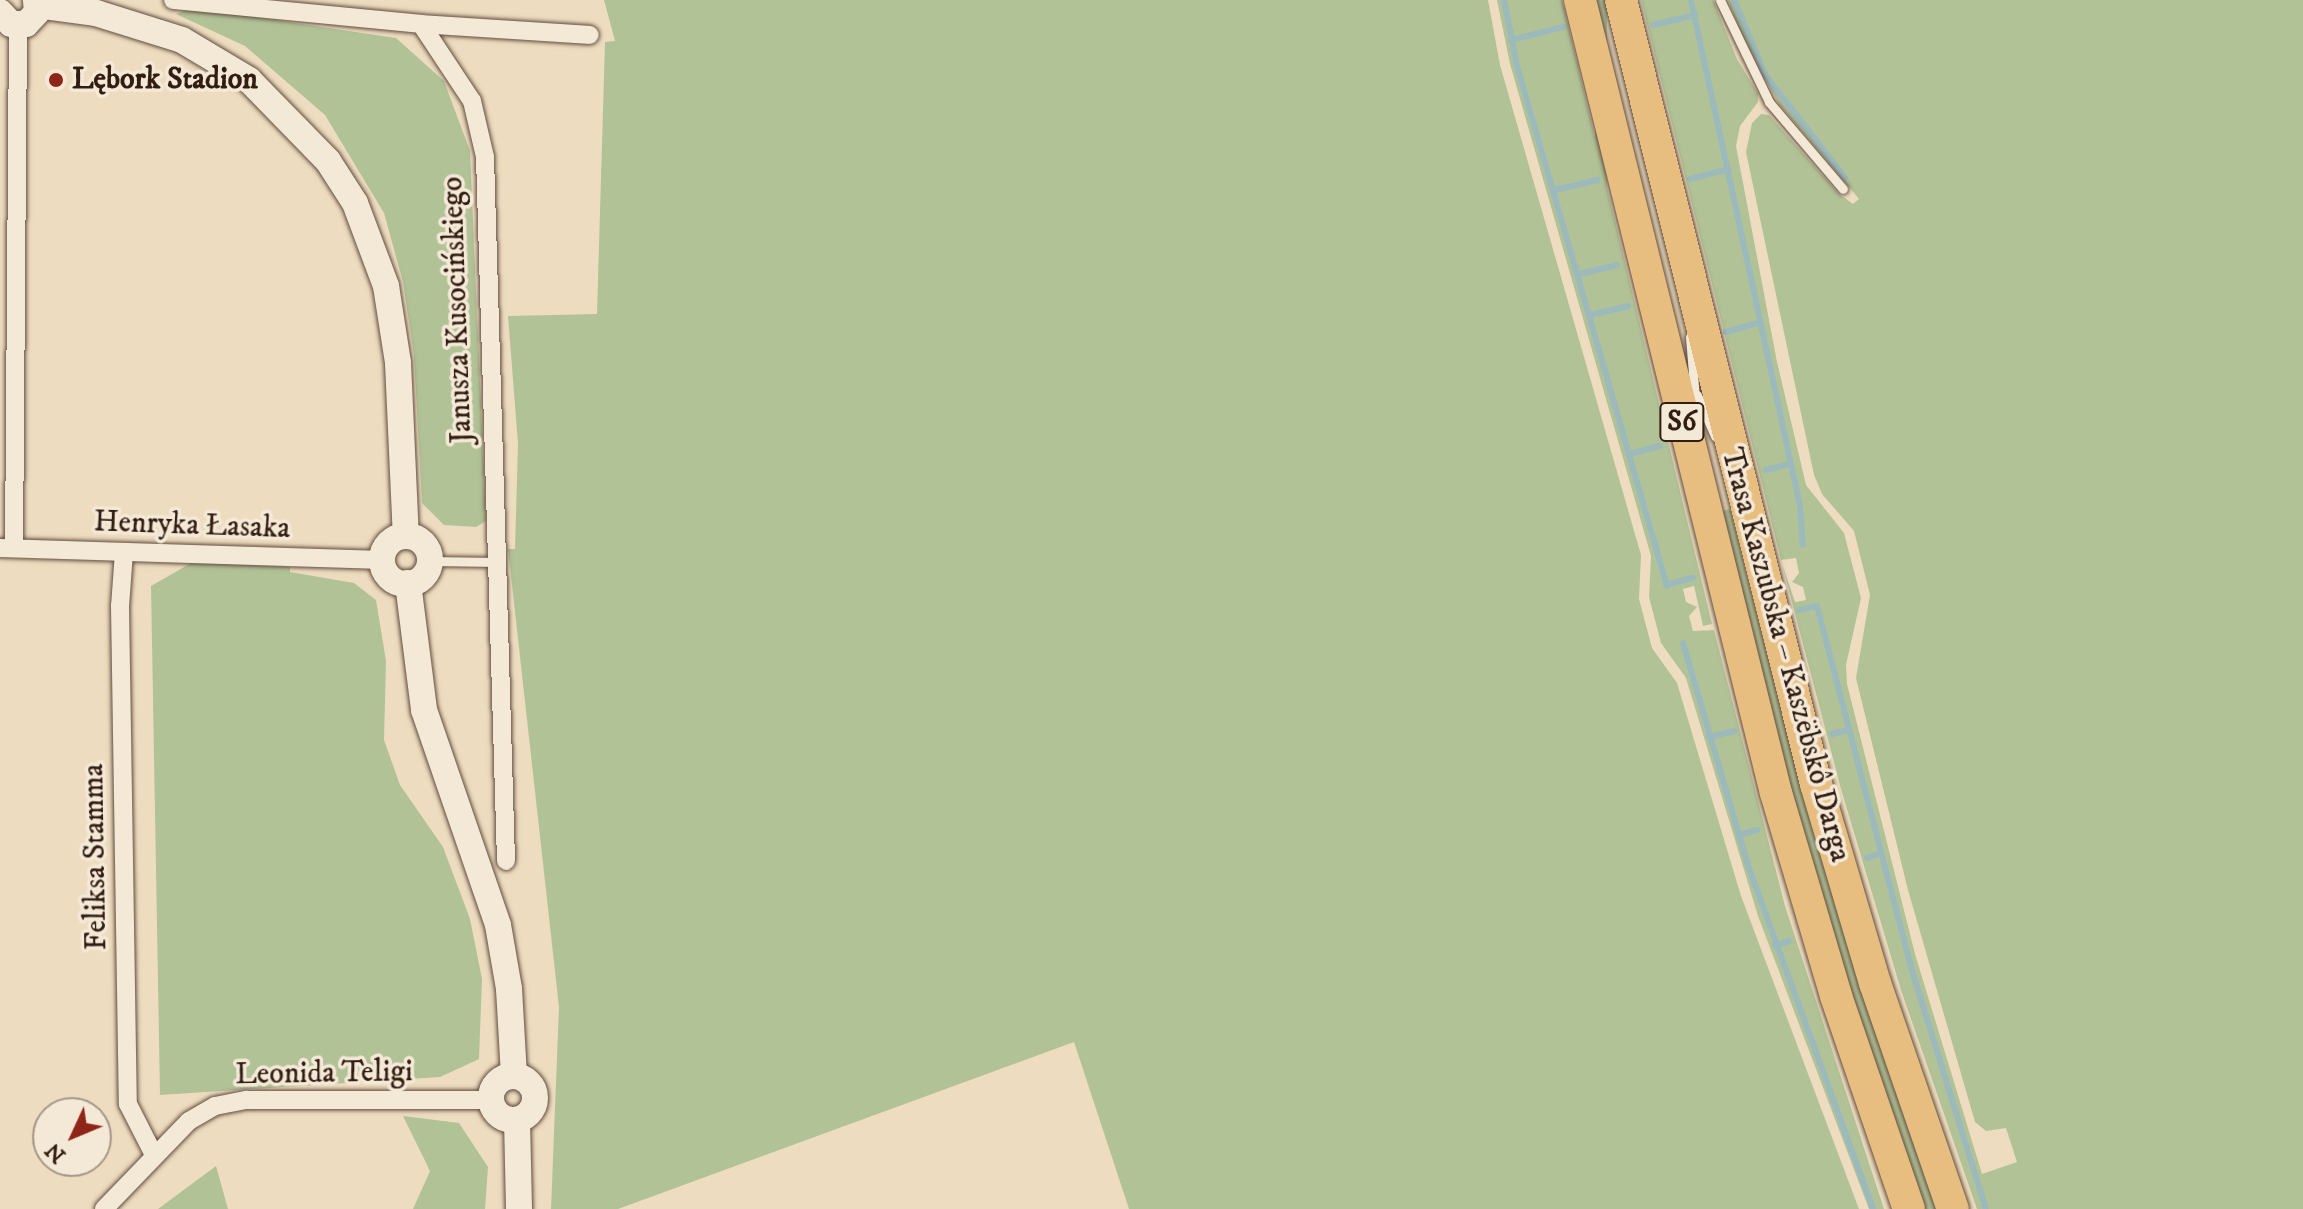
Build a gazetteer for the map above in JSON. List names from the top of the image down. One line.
{"streets":{"highway":["S6","Trasa Kaszubska – Kaszëbskô Darga"],"street":["Janusza Kusocińskiego","Henryka Łasaka","Feliksa Stamma","Leonida Teligi"]},"crossings":[["Janusza Kusocińskiego","Henryka Łasaka"],["Henryka Łasaka","Feliksa Stamma"],["Feliksa Stamma","Leonida Teligi"]],"places":["Lębork Stadion"],"north":"bottom left"}
